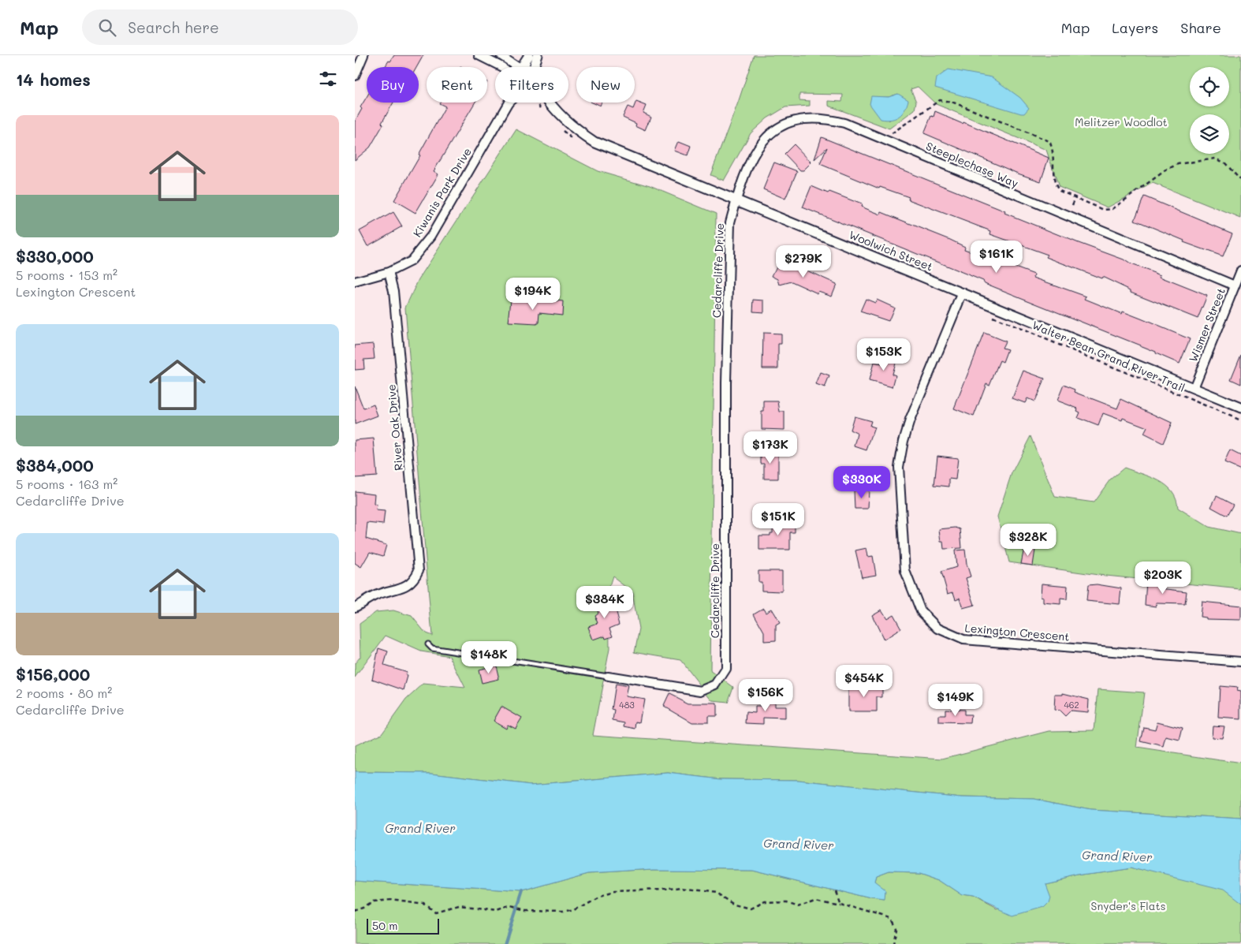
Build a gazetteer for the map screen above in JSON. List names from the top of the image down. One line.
{"streets":{"street":["Steeplechase Way","Kiwanis Park Drive","Woolwich Street","Cedarcliffe Drive","Wismer Street","River Oak Drive","Lexington Crescent"],"path":["Walter Bean Grand River Trail"]},"crossings":[["Steeplechase Way","Woolwich Street"],["Steeplechase Way","Cedarcliffe Drive"],["Steeplechase Way","Wismer Street"],["Kiwanis Park Drive","River Oak Drive"],["Woolwich Street","Cedarcliffe Drive"],["Woolwich Street","Wismer Street"],["Woolwich Street","Lexington Crescent"]],"water":["Grand River"],"parks":["Melitzer Woodlot","Snyder's Flats"],"house_numbers":["483","462"],"scale_bar":"50 m","page":{"header":"Map","search":"Search here","nav":["Map","Layers","Share"],"heading":"14 homes","chip":["Buy","Rent","Filters","New"],"list":[{"name":"$330,000","note":"5 rooms · 153 m² · Lexington Crescent"},{"name":"$384,000","note":"5 rooms · 163 m² · Cedarcliffe Drive"},{"name":"$156,000","note":"2 rooms · 80 m² · Cedarcliffe Drive"}],"price":["$161K","$279K","$194K","$153K","$173K","$330K","$151K","$328K","$203K","$384K","$148K","$454K","$156K","$149K"],"scale":"50 m"}}
